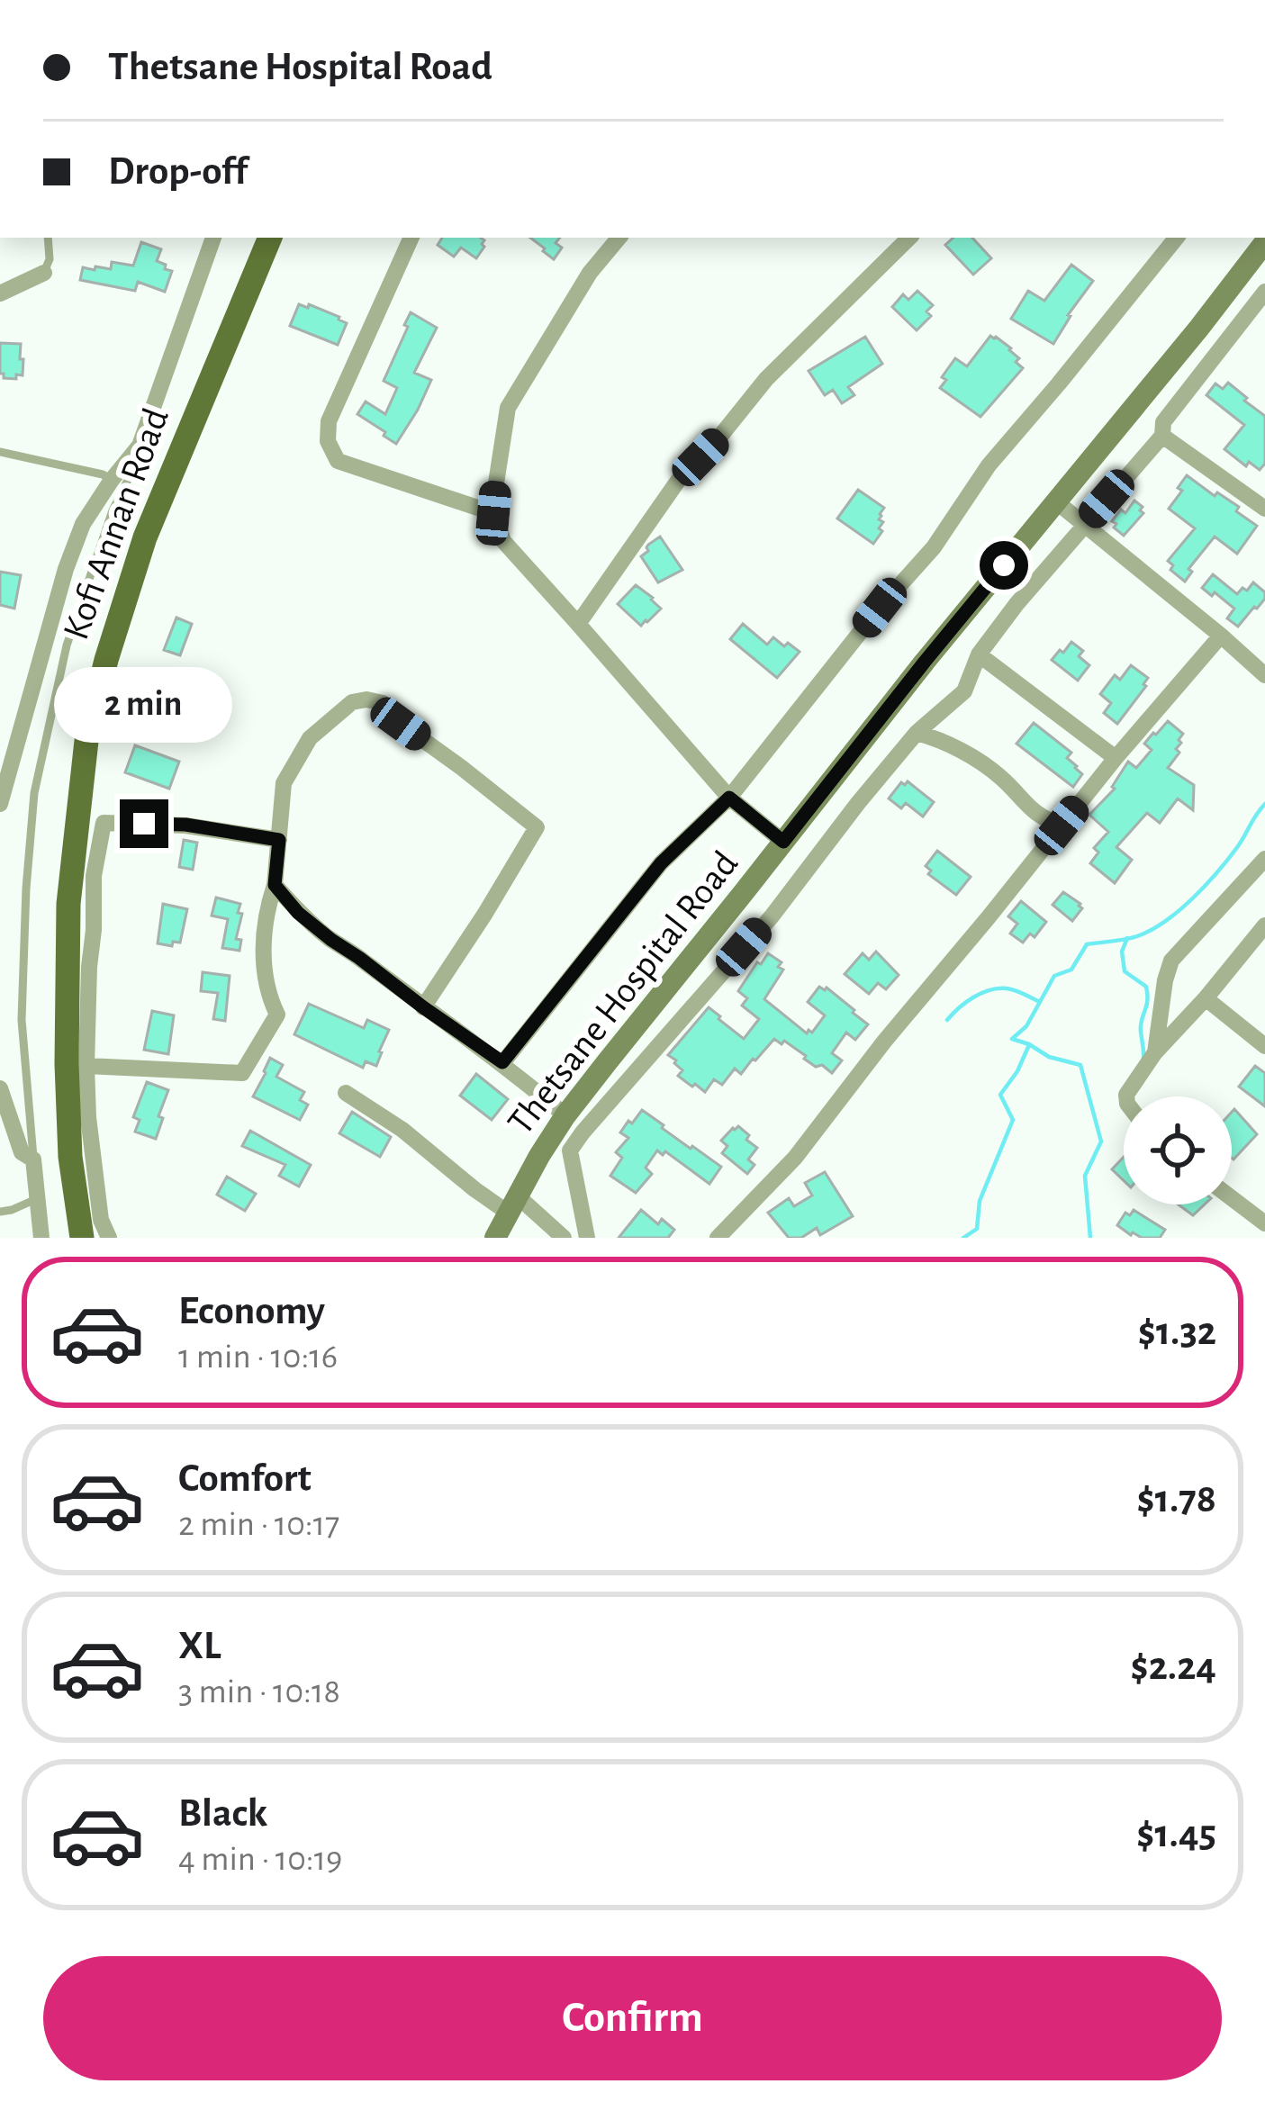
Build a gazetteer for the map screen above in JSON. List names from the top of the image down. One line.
{"streets":{"main road":["Kofi Annan Road","Thetsane Hospital Road"]},"page":{"banner":["Thetsane Hospital Road","Drop-off"],"bubble":"2 min","list":[{"name":"Economy","note":"1 min · 10:16","value":"$1.32"},{"name":"Comfort","note":"2 min · 10:17","value":"$1.78"},{"name":"XL","note":"3 min · 10:18","value":"$2.24"},{"name":"Black","note":"4 min · 10:19","value":"$1.45"}],"buttons":"Confirm"}}
